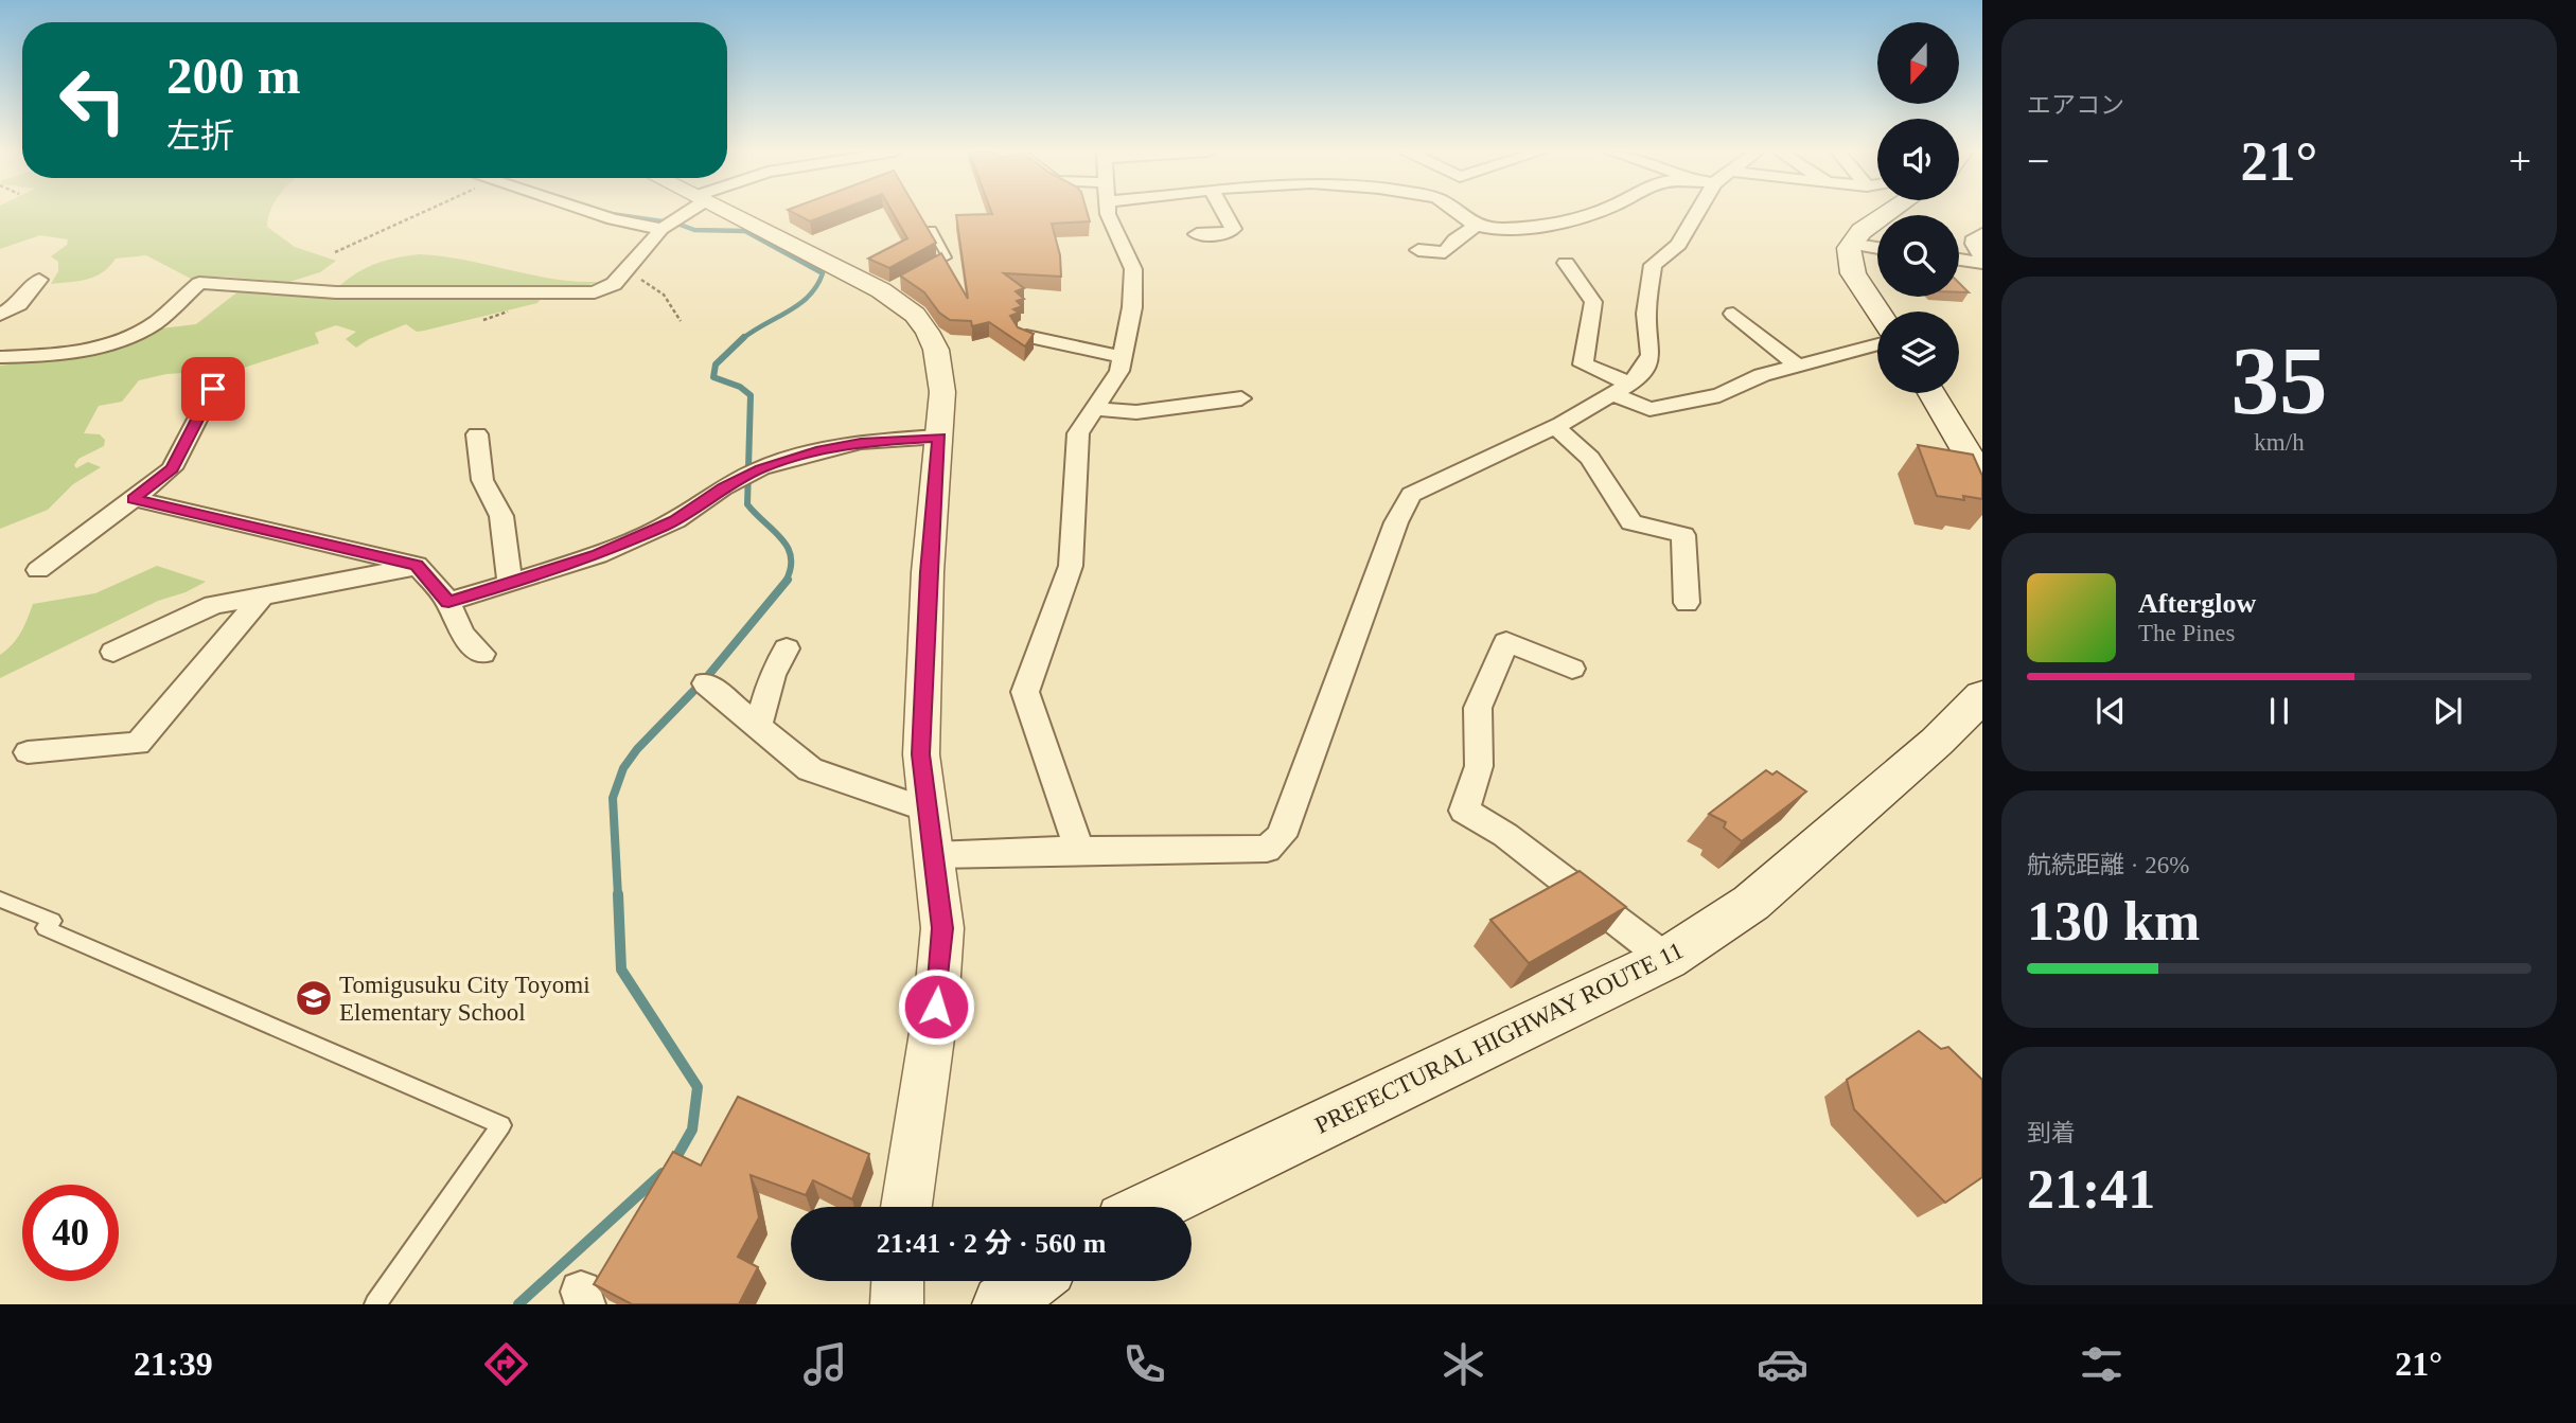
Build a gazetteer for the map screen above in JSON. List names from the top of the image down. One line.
{"streets":{"main road":["PREFECTURAL HIGHWAY ROUTE 11"]},"places":{"school or university":["Tomigusuku City Toyomi Elementary School"]},"north":"bottom","page":{"tile":["エアコン",["35","km/h"],["航続距離 · 26%","130 km"],["到着","21:41"]],"turn":["200 m","左折"],"heat":["−","21°","+"],"song":["Afterglow","The Pines"],"limit":"40","trip":"21:41 · 2 分 · 560 m","tabs":["21:39","21°"]}}
